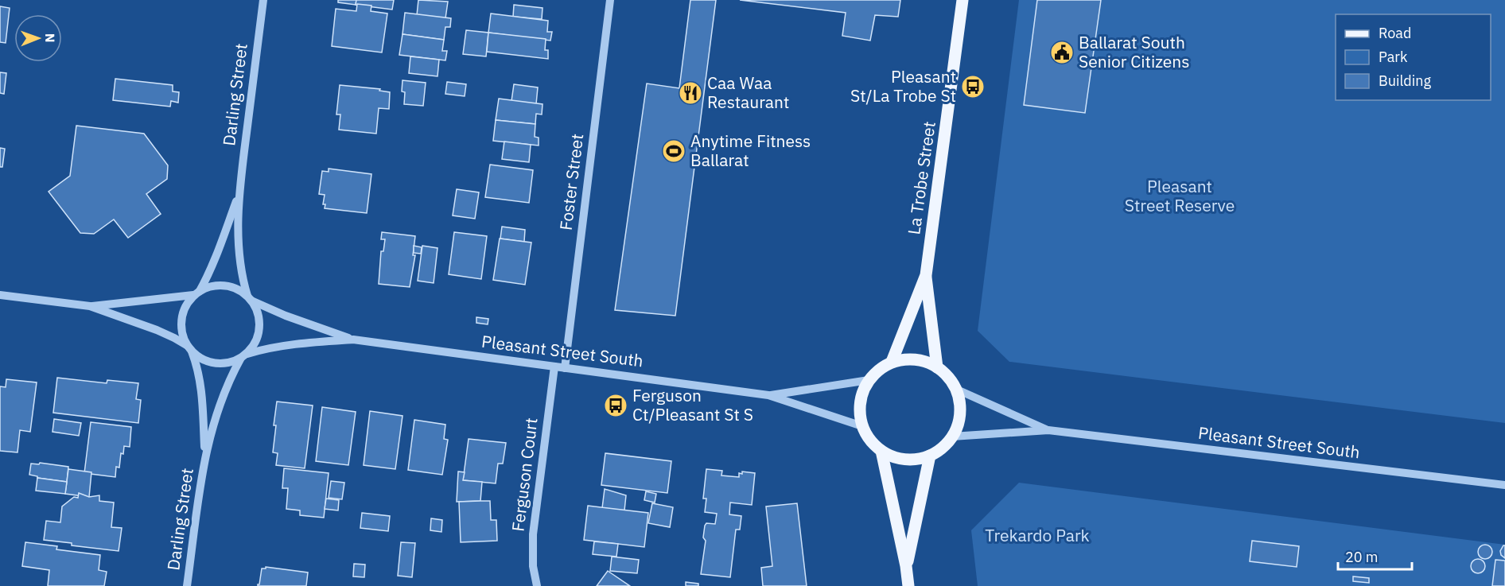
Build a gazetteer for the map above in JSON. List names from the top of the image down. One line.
{"streets":{"main road":["La Trobe Street"],"street":["Darling Street","Foster Street","Pleasant Street South","Ferguson Court"]},"crossings":[["Darling Street","Pleasant Street South"],["La Trobe Street","Pleasant Street South"],["Foster Street","Pleasant Street South"],["Pleasant Street South","Ferguson Court"]],"parks":["Pleasant Street Reserve","Trekardo Park"],"places":{"public building":["Ballarat South Senior Citizens"],"bus stop":["Pleasant St/La Trobe St","Ferguson Ct/Pleasant St S"],"restaurant":["Caa Waa Restaurant"],"sports":["Anytime Fitness Ballarat"]},"legend":["Road","Park","Building"],"scale_bar":"20 m","north":"right"}
